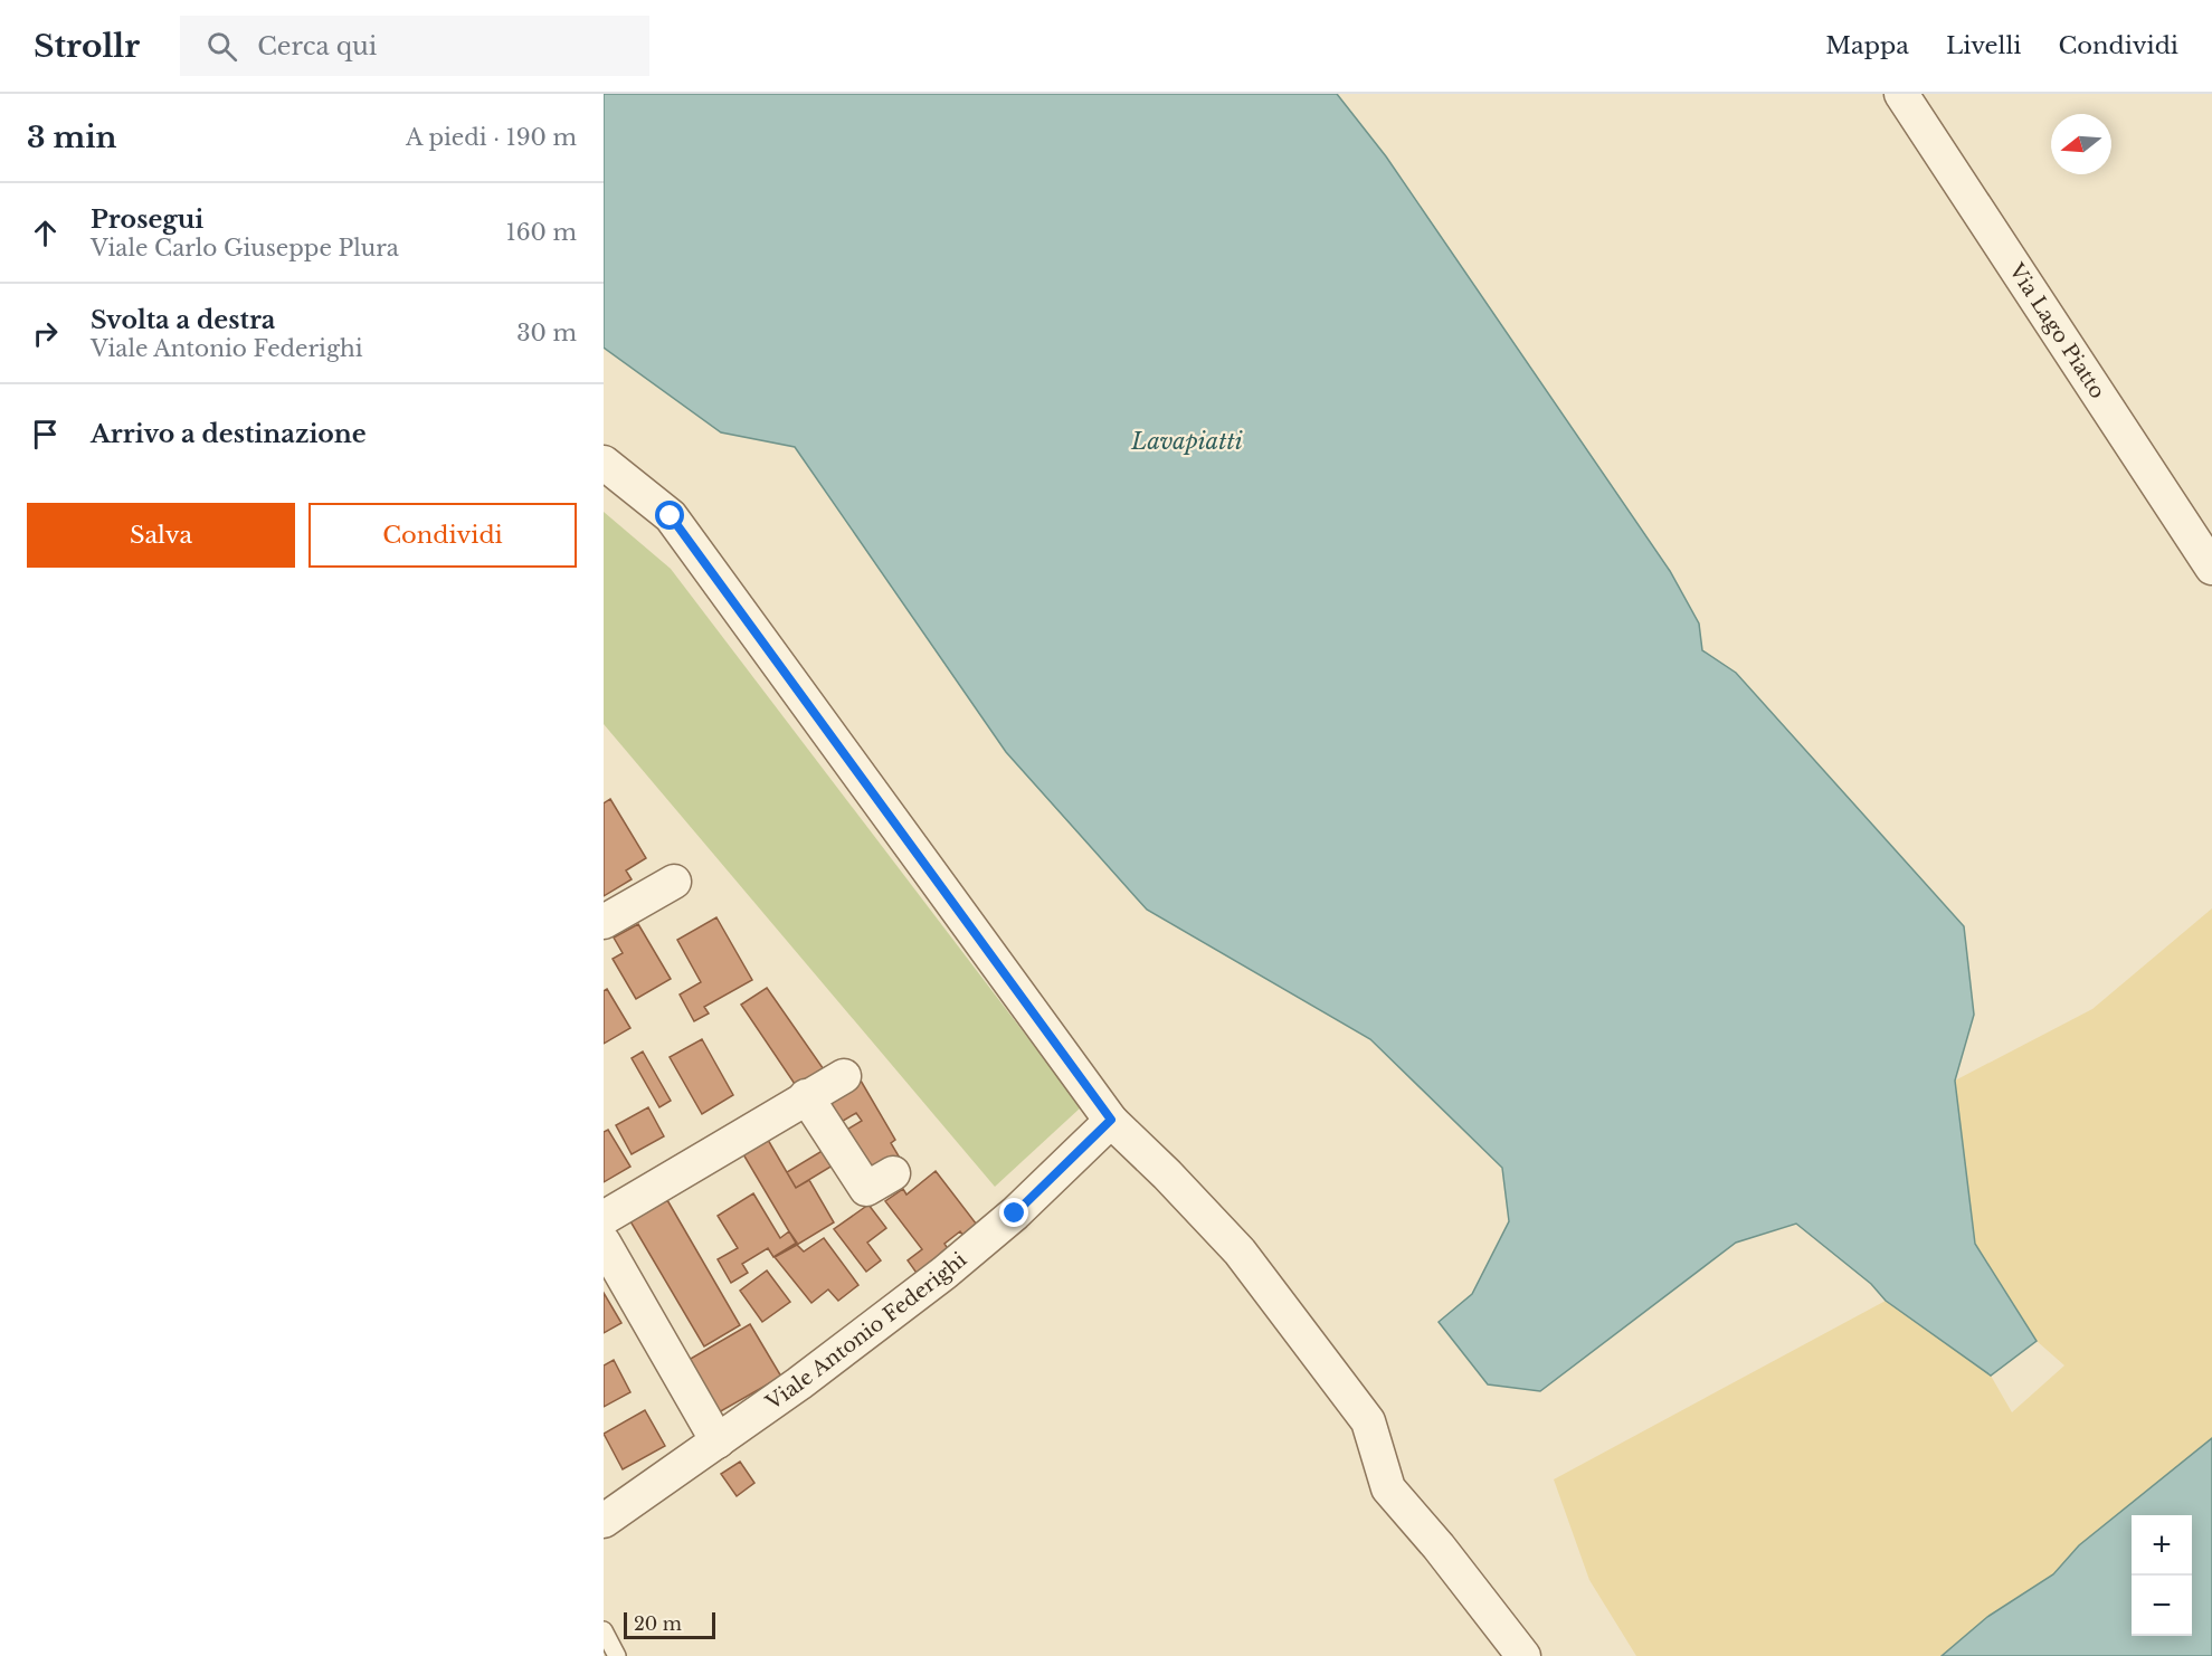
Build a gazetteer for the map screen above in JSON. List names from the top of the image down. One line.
{"streets":{"street":["Via Lago Piatto","Viale Antonio Federighi"]},"water":["Lavapiatti"],"scale_bar":"20 m","north":"left","page":{"header":"Strollr","search":"Cerca qui","nav":["Mappa","Livelli","Condividi"],"heading":["3 min","A piedi · 190 m"],"list":[["Prosegui","Viale Carlo Giuseppe Plura","160 m"],["Svolta a destra","Viale Antonio Federighi","30 m"],"Arrivo a destinazione"],"buttons":["Salva","Condividi"],"map_buttons":["+","−"],"scale":"20 m"}}
